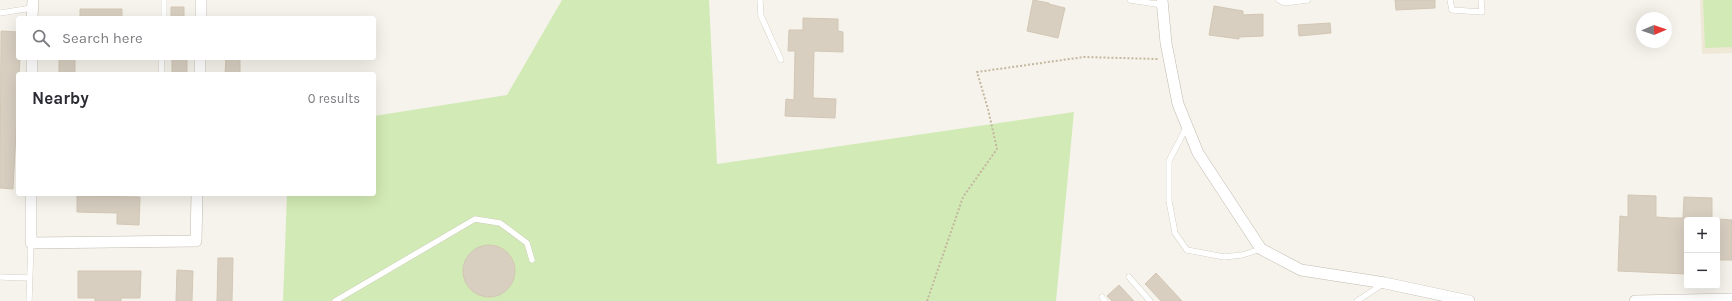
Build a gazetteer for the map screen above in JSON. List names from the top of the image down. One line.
{"north":"right","page":{"search":"Search here","heading":["Nearby","0 results"],"map_buttons":["+","−"]}}
